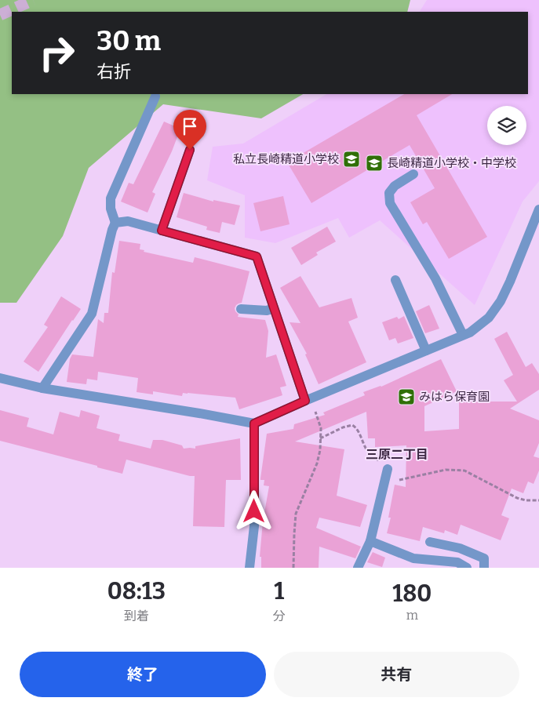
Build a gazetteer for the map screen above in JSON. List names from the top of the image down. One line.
{"districts":["三原二丁目"],"places":{"school or university":["私立長崎精道小学校","長崎精道小学校・中学校","みはら保育園"]},"page":{"turn":["30 m","右折"],"eta":["08:13","到着","1","分","180","m"],"buttons":["終了","共有"]}}
